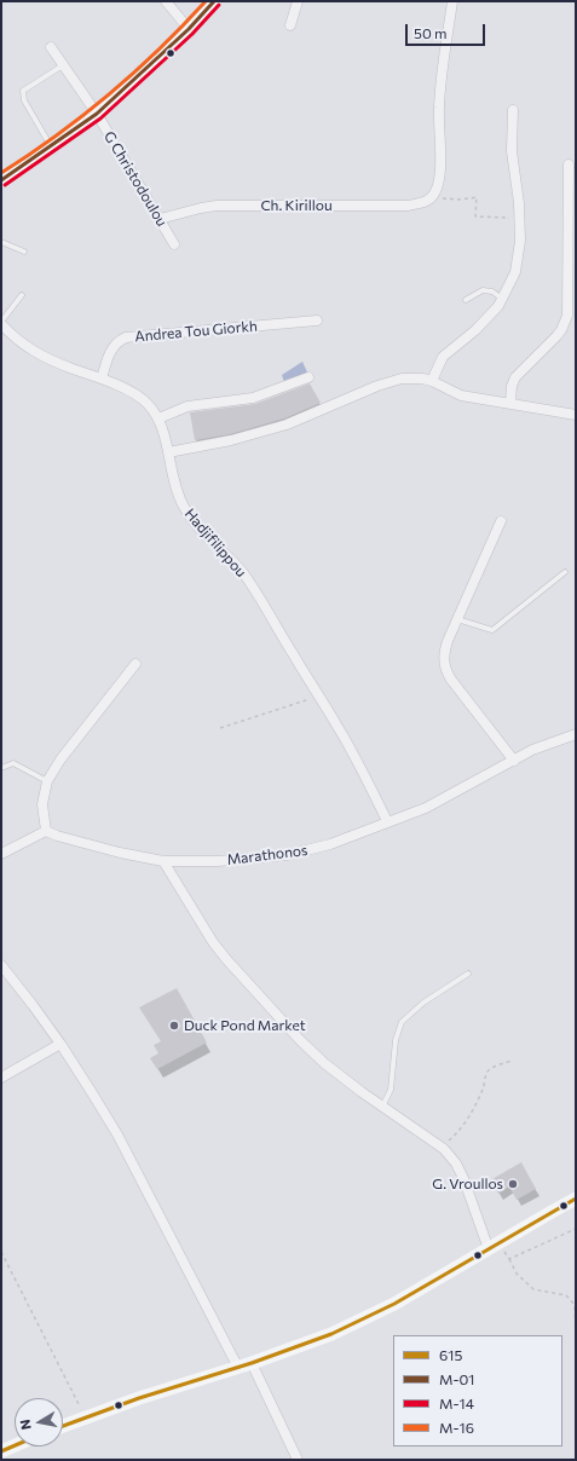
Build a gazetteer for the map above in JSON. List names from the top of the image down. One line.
{"streets":{"street":["G Christodoulou","Ch. Kirillou","Andrea Tou Giorkh","Hadjifilippou","Marathonos"]},"crossings":[["G Christodoulou","Ch. Kirillou"],["Andrea Tou Giorkh","Hadjifilippou"],["Hadjifilippou","Marathonos"]],"places":["Duck Pond Market","G. Vroullos"],"lines":["transit line M-01","transit line M-16","transit line M-14","transit line 615"],"legend":["615","M-01","M-14","M-16"],"scale_bar":"50 m","north":"left"}
